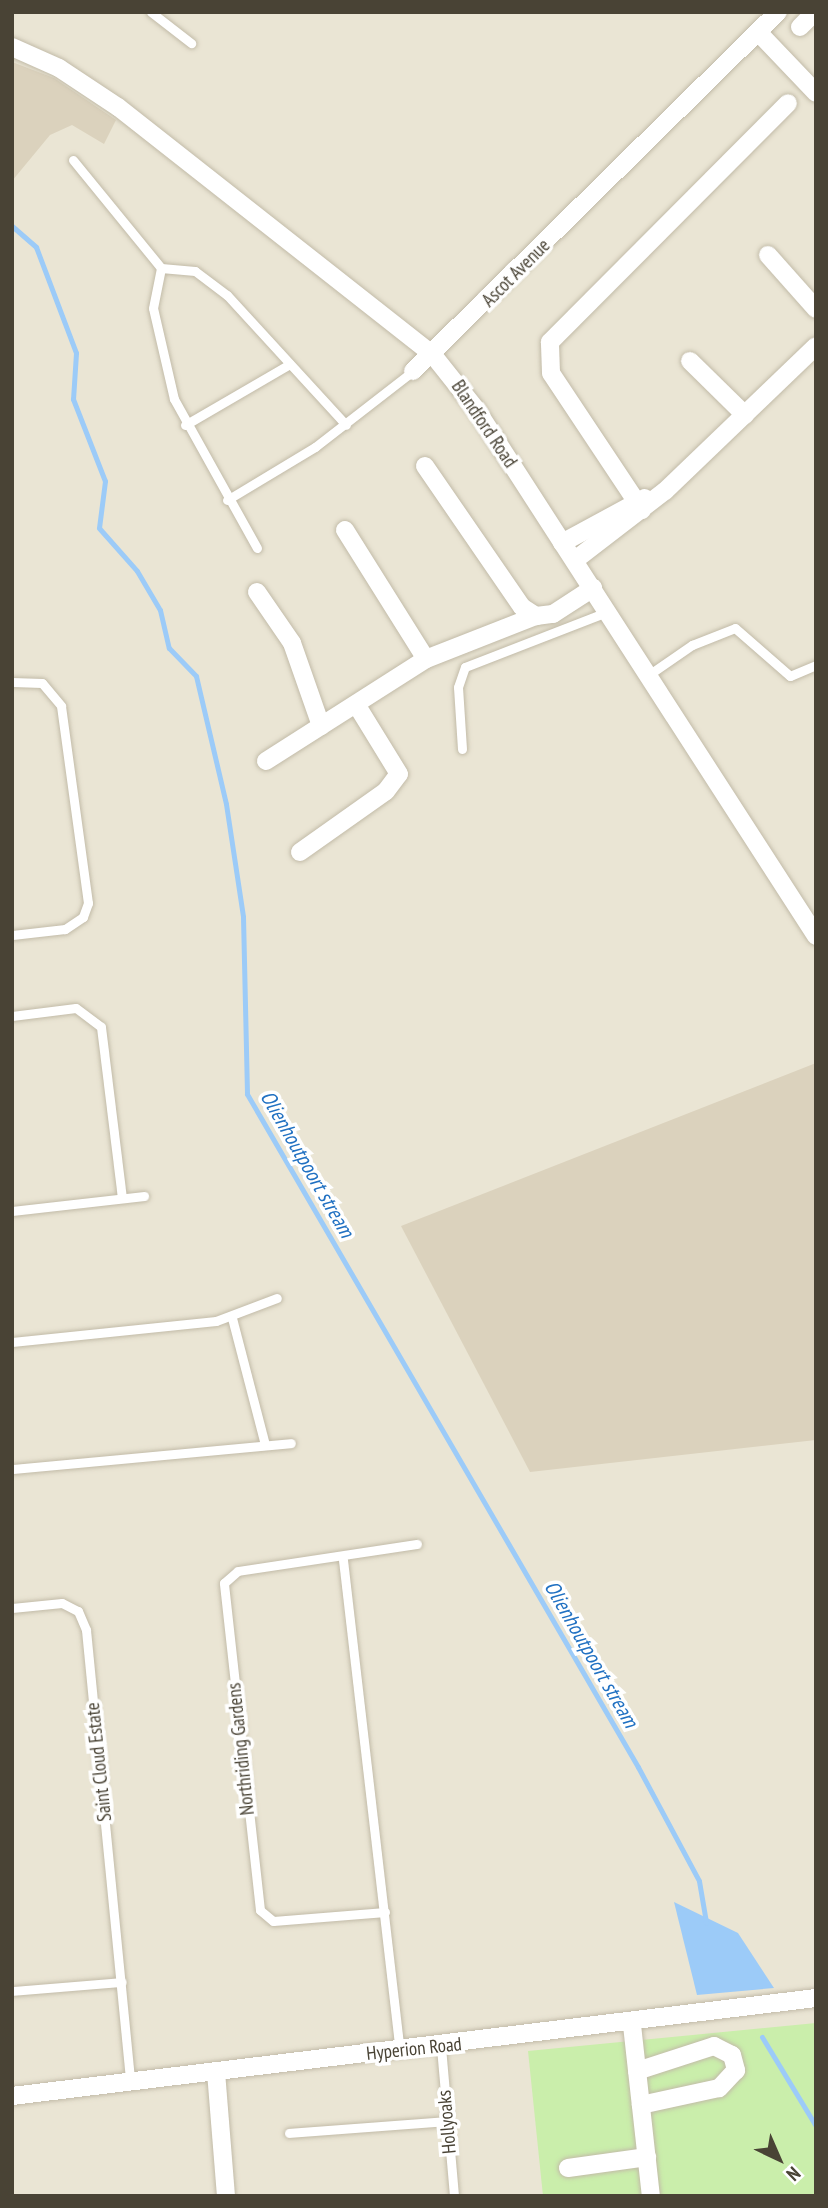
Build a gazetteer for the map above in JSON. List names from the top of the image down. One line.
{"streets":{"street":["Ascot Avenue","Blandford Road","Hyperion Road"],"lane":["Northriding Gardens","Saint Cloud Estate","Hollyoaks"]},"crossings":[["Ascot Avenue","Blandford Road"],["Saint Cloud Estate","Hyperion Road"],["Hyperion Road","Hollyoaks"]],"water":["Olienhoutpoort stream"],"north":"bottom right"}
